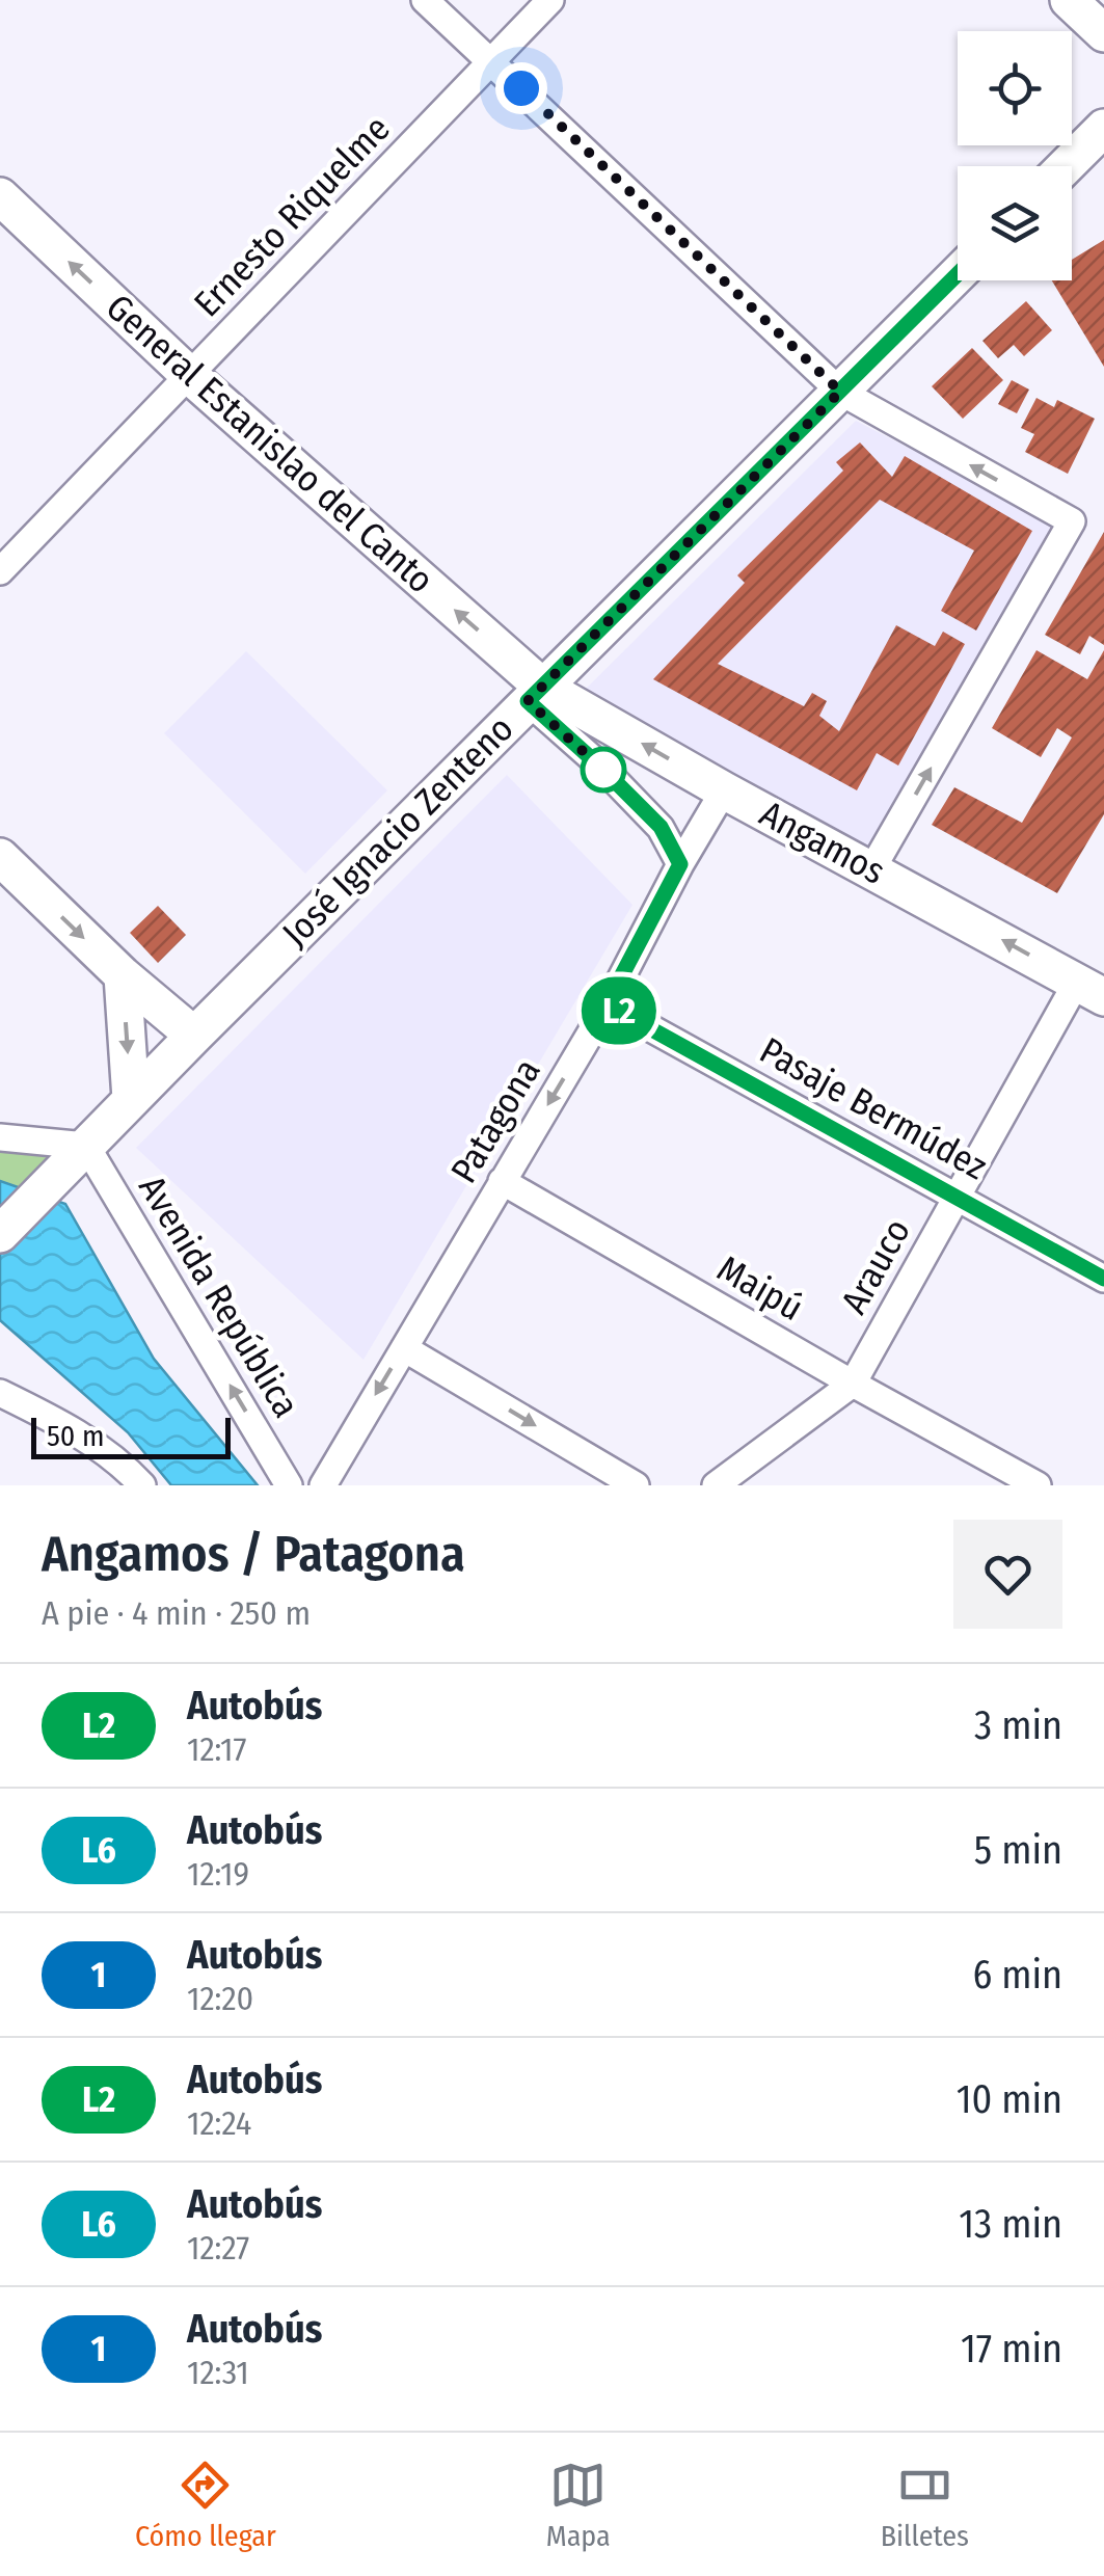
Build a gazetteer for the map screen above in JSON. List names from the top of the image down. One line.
{"streets":{"street":["Ernesto Riquelme","General Estanislao del Canto","José Ignacio Zenteno","Angamos","Pasaje Bermúdez","Patagona","Arauco","Maipú","Avenida República"]},"crossings":[["Ernesto Riquelme","General Estanislao del Canto"],["General Estanislao del Canto","José Ignacio Zenteno"],["General Estanislao del Canto","Angamos"],["José Ignacio Zenteno","Angamos"],["José Ignacio Zenteno","Avenida República"],["Angamos","Patagona"],["Angamos","Arauco"],["Pasaje Bermúdez","Patagona"],["Pasaje Bermúdez","Arauco"],["Patagona","Maipú"],["Arauco","Maipú"]],"one_way":["General Estanislao del Canto","Patagona"],"lines":["bus line L2"],"scale_bar":"50 m","page":{"on_map":"L2","scale":"50 m","heading":["Angamos / Patagona","A pie · 4 min · 250 m"],"list":[{"mark":"L2","name":"Autobús","note":"12:17","value":"3 min"},{"mark":"L6","name":"Autobús","note":"12:19","value":"5 min"},{"mark":"1","name":"Autobús","note":"12:20","value":"6 min"},{"mark":"L2","name":"Autobús","note":"12:24","value":"10 min"},{"mark":"L6","name":"Autobús","note":"12:27","value":"13 min"},{"mark":"1","name":"Autobús","note":"12:31","value":"17 min"}],"tabs":["Cómo llegar","Mapa","Billetes"]}}
